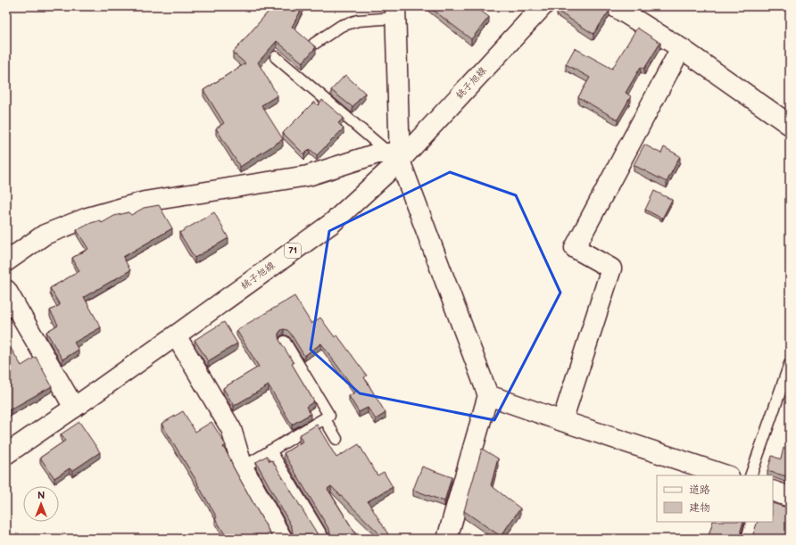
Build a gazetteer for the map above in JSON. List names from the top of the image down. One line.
{"streets":{"street":["銚子旭線","71"]},"legend":["道路","建物"],"north":"top"}
